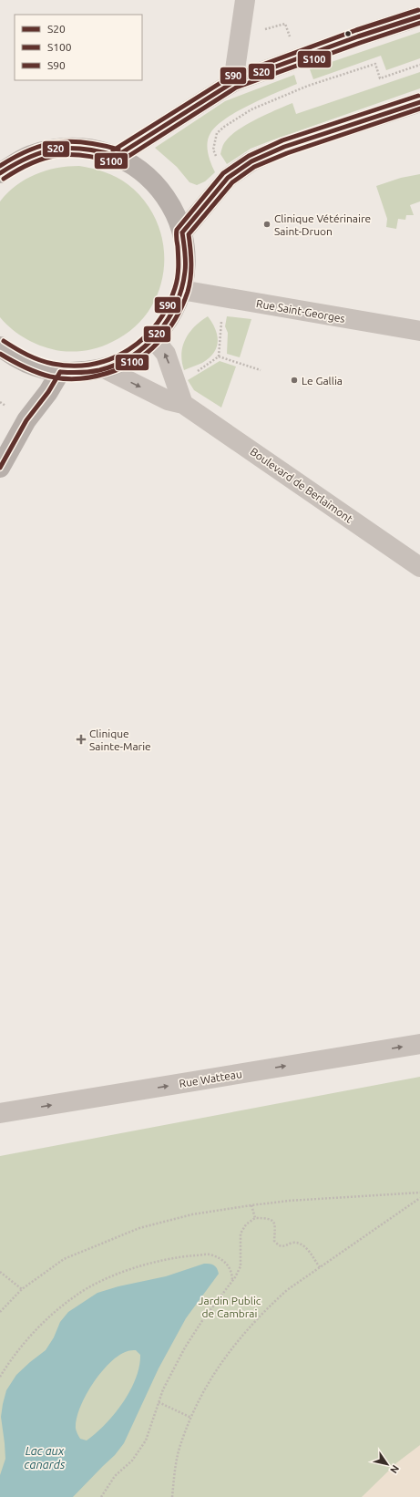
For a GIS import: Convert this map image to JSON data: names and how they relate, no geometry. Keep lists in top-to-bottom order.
{
  "streets": {
    "street": ["Rue Saint-Georges", "Boulevard de Berlaimont", "Rue Watteau"]
  },
  "one_way": ["Rue Watteau"],
  "water": ["Lac aux canards"],
  "parks": ["Jardin Public de Cambrai"],
  "places": {
    "other": ["Clinique Vétérinaire Saint-Druon", "Le Gallia"],
    "health": ["Clinique Sainte-Marie"]
  },
  "lines": ["transit line S90", "transit line S20", "transit line S100"],
  "legend": ["S20", "S100", "S90"],
  "north": "bottom right"
}
